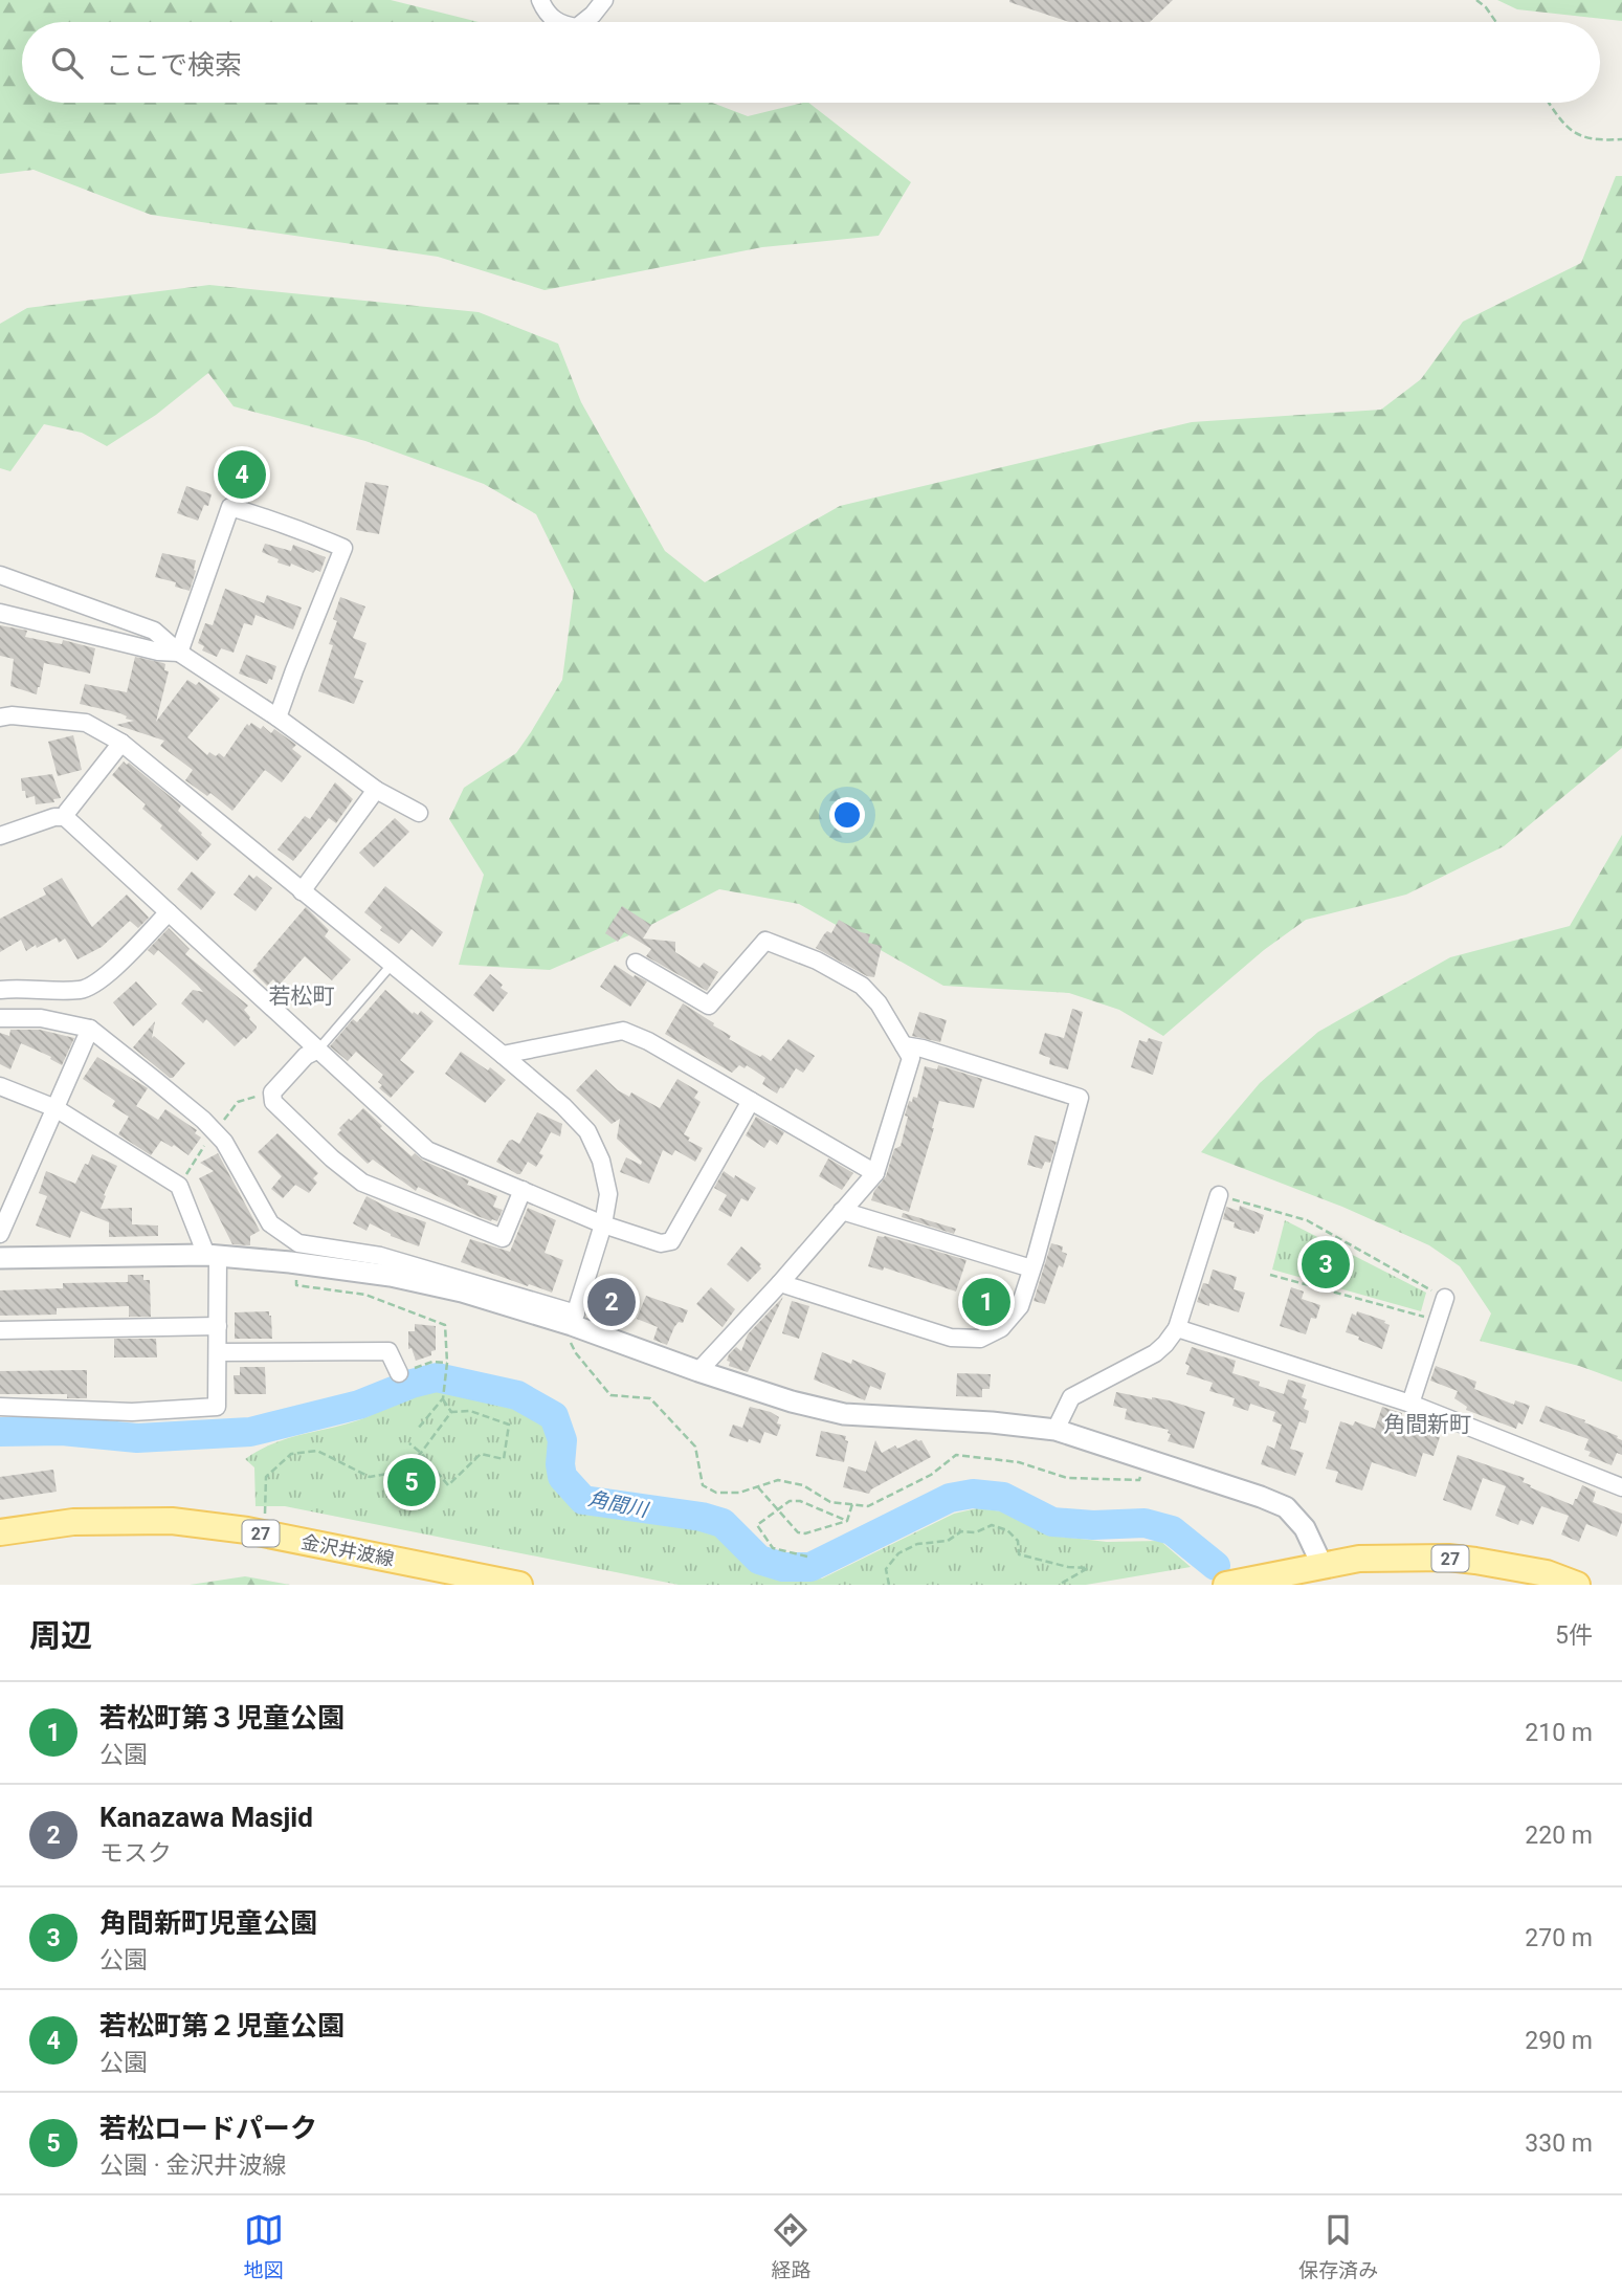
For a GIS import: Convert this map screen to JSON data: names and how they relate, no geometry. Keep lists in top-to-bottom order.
{
  "streets": {
    "main road": ["27", "金沢井波線"]
  },
  "districts": ["若松町", "角間新町"],
  "water": ["角間川"],
  "page": {
    "search": "ここで検索",
    "pins": [
      "4",
      "3",
      "1",
      "2",
      "5"
    ],
    "heading": ["周辺", "5件"],
    "list": [
      {
        "mark": "1",
        "name": "若松町第３児童公園",
        "note": "公園",
        "value": "210 m"
      },
      {
        "mark": "2",
        "name": "Kanazawa Masjid",
        "note": "モスク",
        "value": "220 m"
      },
      {
        "mark": "3",
        "name": "角間新町児童公園",
        "note": "公園",
        "value": "270 m"
      },
      {
        "mark": "4",
        "name": "若松町第２児童公園",
        "note": "公園",
        "value": "290 m"
      },
      {
        "mark": "5",
        "name": "若松ロードパーク",
        "note": "公園 · 金沢井波線",
        "value": "330 m"
      }
    ],
    "nav": ["地図", "経路", "保存済み"]
  }
}
